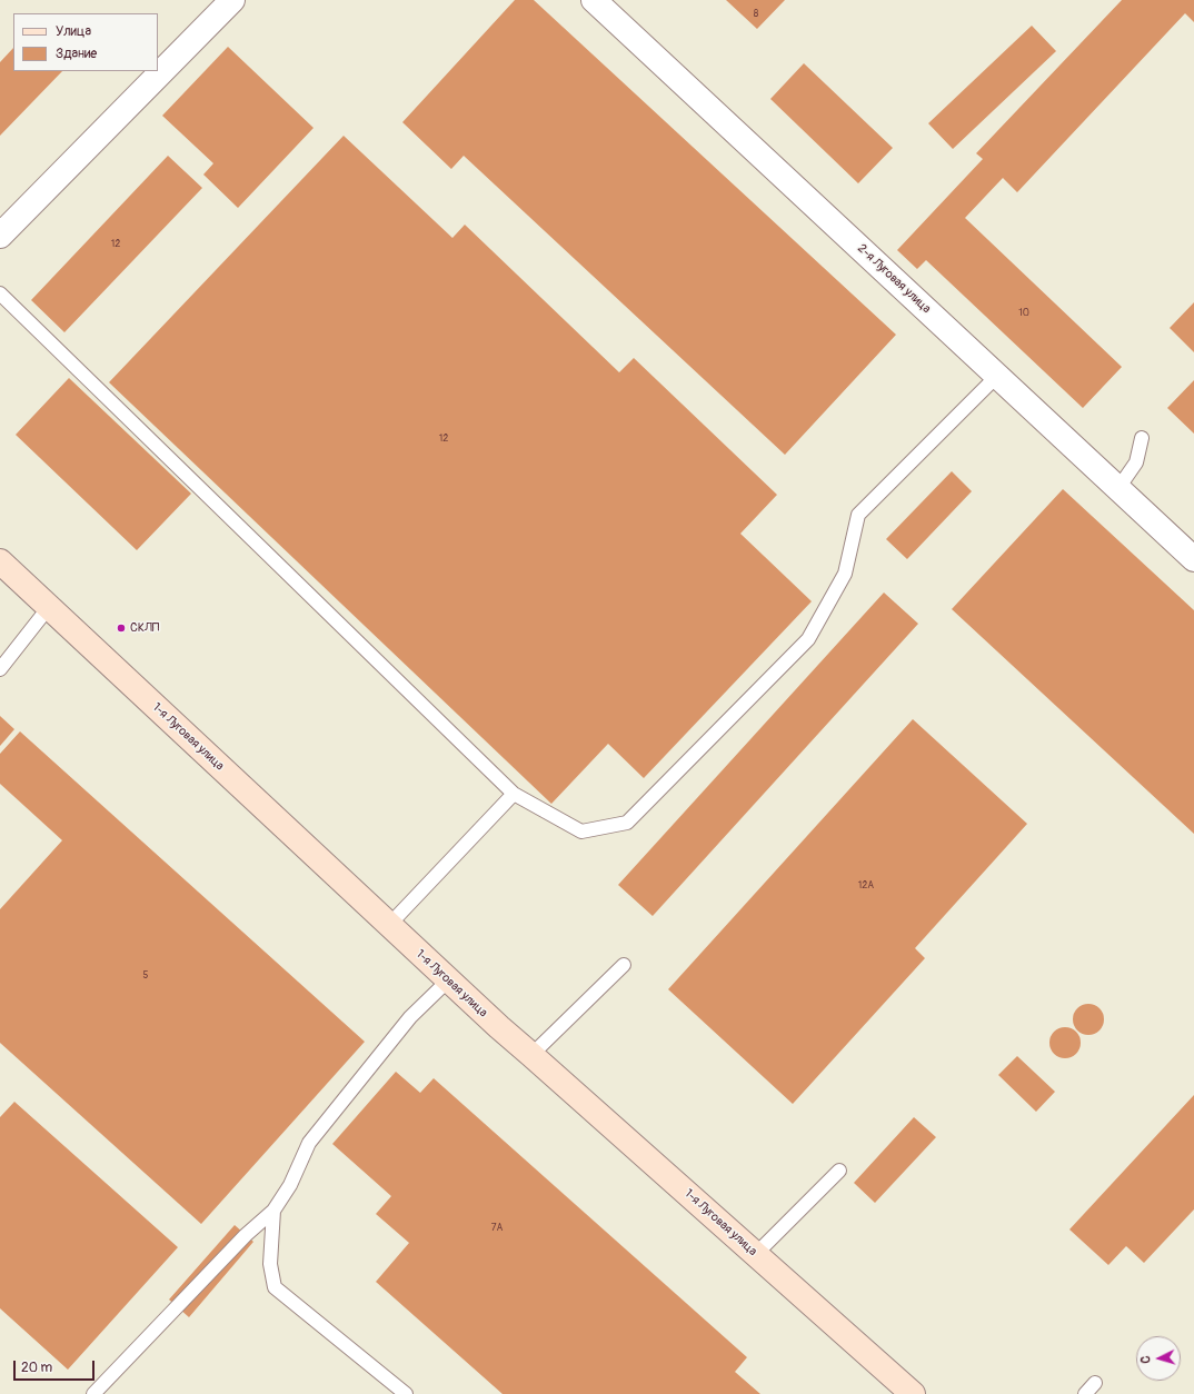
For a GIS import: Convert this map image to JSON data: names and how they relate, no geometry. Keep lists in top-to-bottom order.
{
  "streets": {
    "main road": ["1-я Луговая улица"],
    "street": ["2-я Луговая улица"]
  },
  "places": ["СКЛП"],
  "house_numbers": [
    "8",
    "12",
    "10",
    "12",
    "12А",
    "5",
    "7А"
  ],
  "legend": ["Улица", "Здание"],
  "scale_bar": "20 m",
  "north": "left"
}
